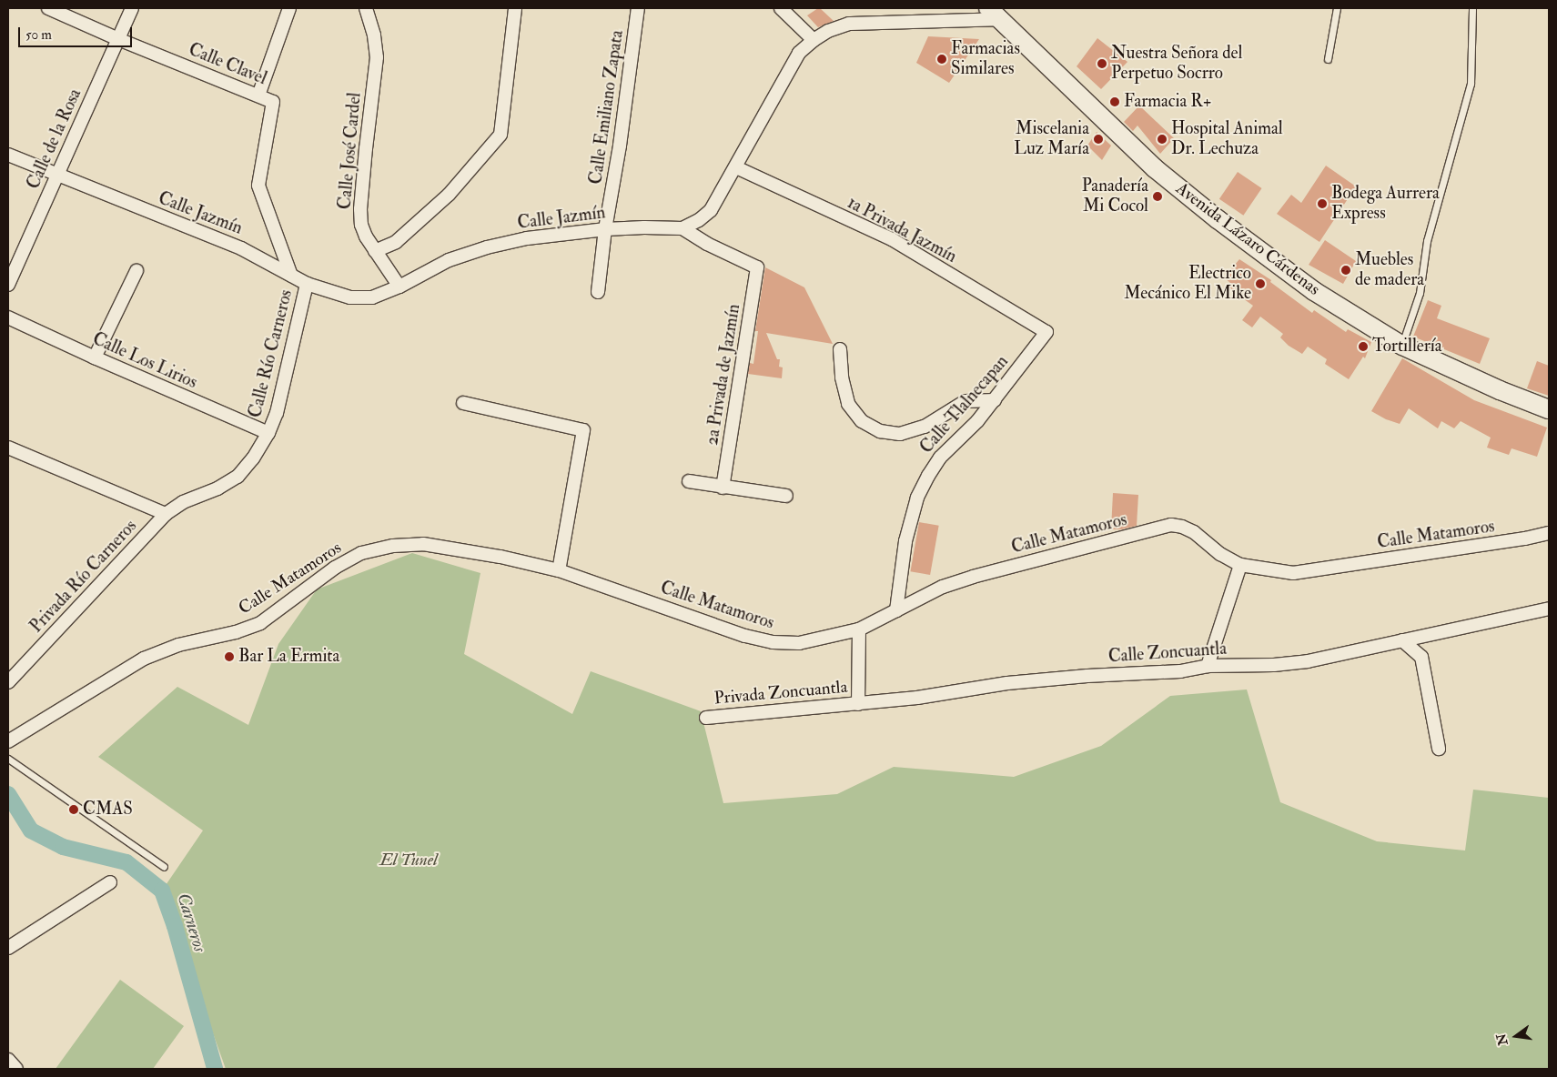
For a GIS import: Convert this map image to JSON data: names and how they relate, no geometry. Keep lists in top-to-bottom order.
{
  "streets": {
    "main road": ["Avenida Lázaro Cárdenas"],
    "street": [
      "Calle Clavel",
      "Calle Emiliano Zapata",
      "Calle de la Rosa",
      "Calle José Cardel",
      "Calle Jazmín",
      "1a Privada Jazmín",
      "Calle Río Carneros",
      "Calle Los Lirios",
      "2a Privada de Jazmín",
      "Calle Tlalnecapan",
      "Calle Matamoros",
      "Privada Río Carneros",
      "Calle Zoncuantla",
      "Privada Zoncuantla"
    ]
  },
  "crossings": [
    ["Calle Clavel", "Calle de la Rosa"],
    ["Calle Clavel", "Calle Jazmín"],
    ["Calle Emiliano Zapata", "Calle Jazmín"],
    ["Calle de la Rosa", "Calle Jazmín"],
    ["Calle José Cardel", "Calle Jazmín"],
    ["Calle Jazmín", "Calle Río Carneros"],
    ["Calle Jazmín", "2a Privada de Jazmín"],
    ["1a Privada Jazmín", "Calle Tlalnecapan"],
    ["Calle Río Carneros", "Calle Los Lirios"],
    ["Calle Río Carneros", "Privada Río Carneros"],
    ["Calle Tlalnecapan", "Calle Matamoros"],
    ["Calle Zoncuantla", "Privada Zoncuantla"]
  ],
  "water": ["Carneros"],
  "parks": ["El Tunel"],
  "places": [
    "Farmacias Similares",
    "Nuestra Señora del Perpetuo Socrro",
    "Farmacia R+",
    "Miscelania Luz María",
    "Hospital Animal Dr. Lechuza",
    "Panadería Mi Cocol",
    "Bodega Aurrera Express",
    "Muebles de madera",
    "Electrico Mecánico El Mike",
    "Tortillería",
    "Bar La Ermita",
    "CMAS"
  ],
  "scale_bar": "50 m",
  "north": "left"
}
